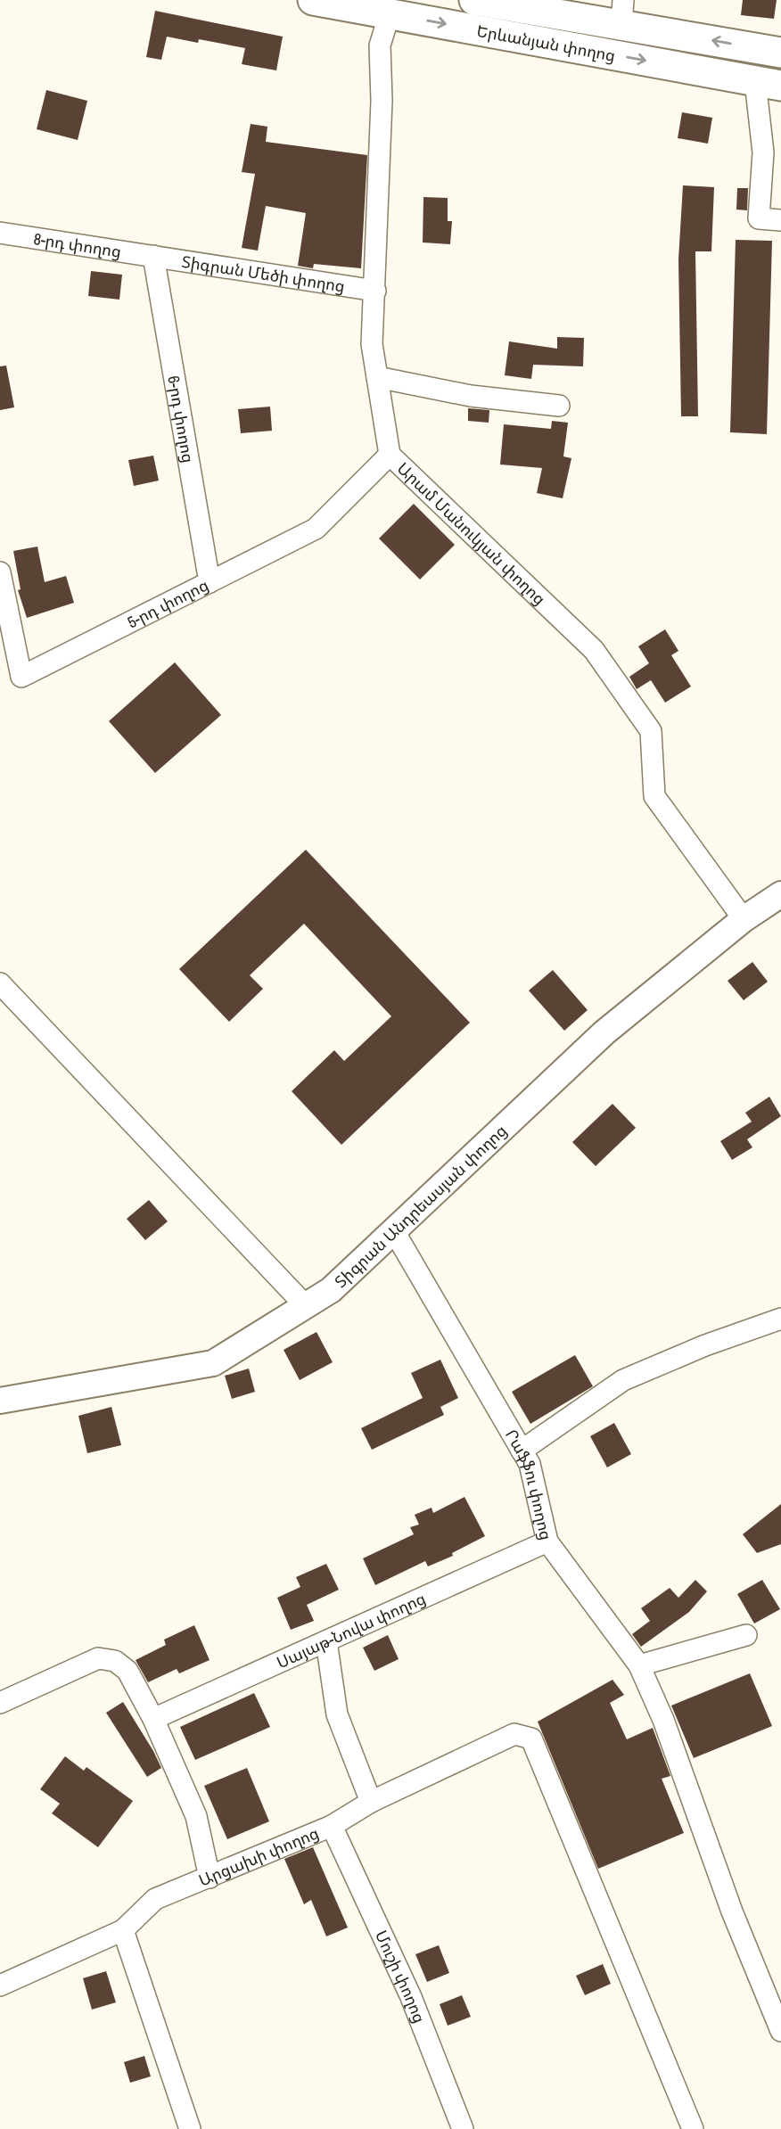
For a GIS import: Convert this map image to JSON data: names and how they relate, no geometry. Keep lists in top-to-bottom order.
{
  "streets": {
    "highway": ["Երևանյան փողոց"],
    "main road": ["Տիգրան Անդրեասյան փողոց"],
    "street": [
      "8-րդ փողոց",
      "Տիգրան Մեծի փողոց",
      "6-րդ փողոց",
      "Արամ Մանուկյան փողոց",
      "5-րդ փողոց",
      "Րաֆֆու փողոց",
      "Սայաթ-Նովա փողոց",
      "Արցախի փողոց",
      "Մուշի փողոց"
    ]
  },
  "crossings": [
    ["Երևանյան փողոց", "Արամ Մանուկյան փողոց"],
    ["8-րդ փողոց", "Տիգրան Մեծի փողոց"],
    ["8-րդ փողոց", "6-րդ փողոց"],
    ["Տիգրան Մեծի փողոց", "6-րդ փողոց"],
    ["Տիգրան Մեծի փողոց", "Արամ Մանուկյան փողոց"],
    ["6-րդ փողոց", "5-րդ փողոց"],
    ["Արամ Մանուկյան փողոց", "5-րդ փողոց"],
    ["Արամ Մանուկյան փողոց", "Տիգրան Անդրեասյան փողոց"],
    ["Տիգրան Անդրեասյան փողոց", "Րաֆֆու փողոց"],
    ["Րաֆֆու փողոց", "Սայաթ-Նովա փողոց"],
    ["Արցախի փողոց", "Մուշի փողոց"]
  ]
}
